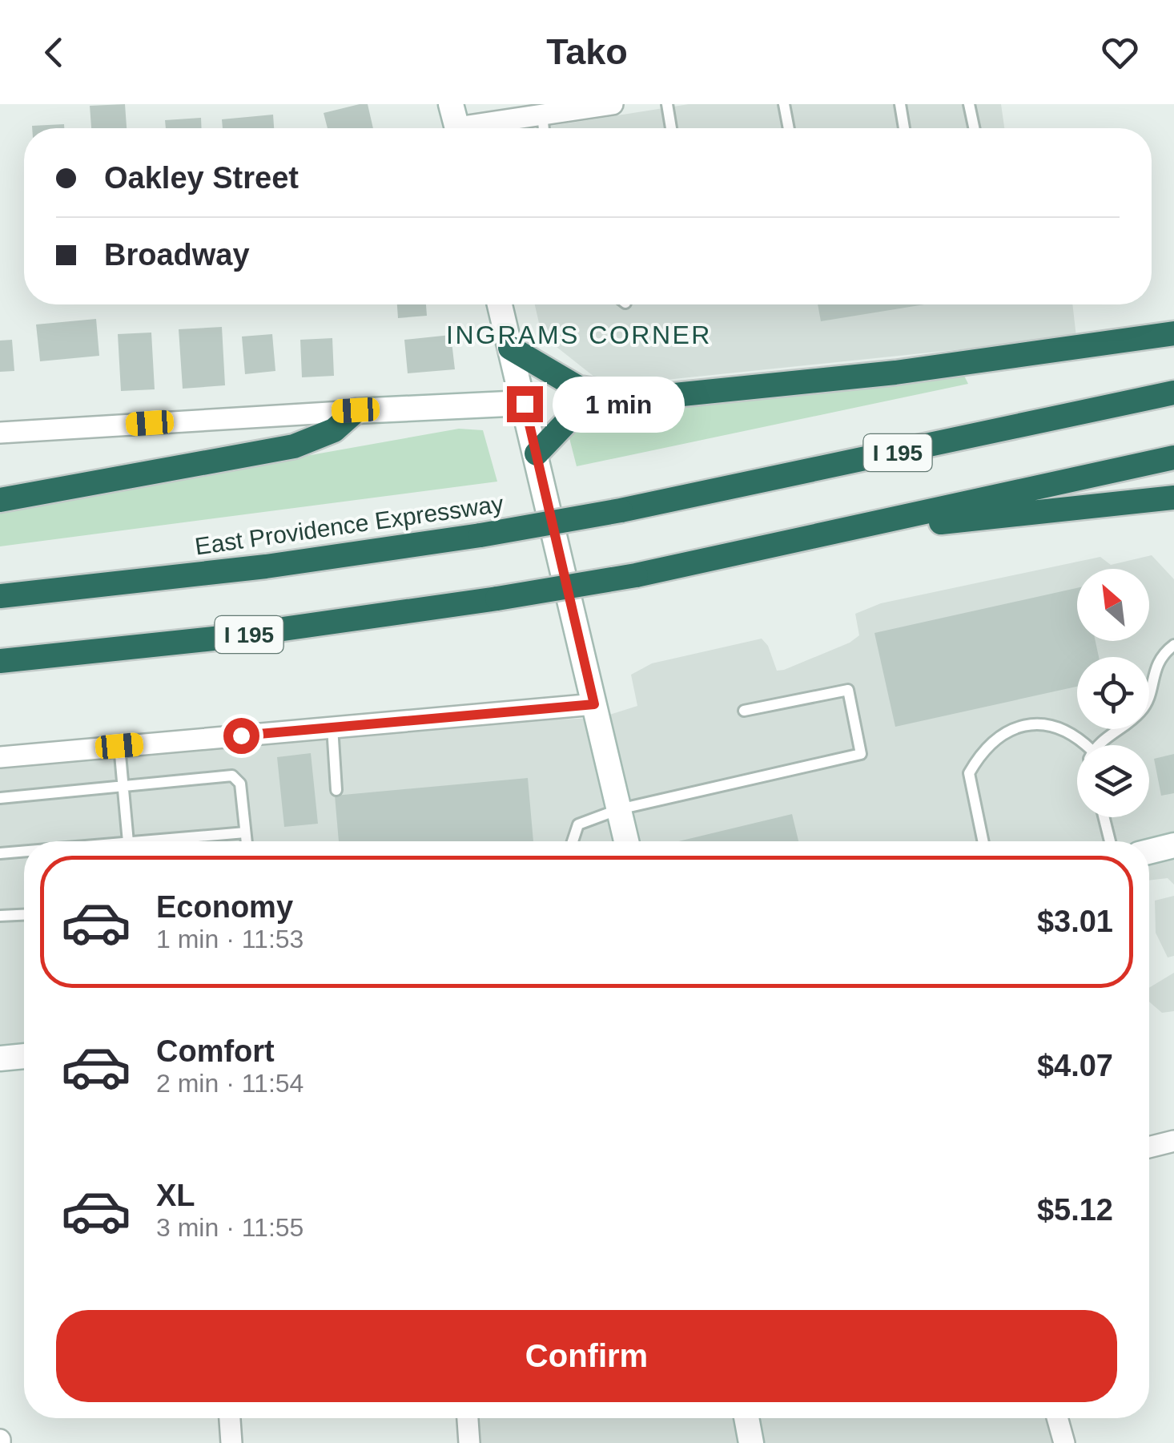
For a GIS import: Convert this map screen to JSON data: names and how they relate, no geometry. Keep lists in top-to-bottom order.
{
  "streets": {
    "highway": ["I 195", "East Providence Expressway"]
  },
  "districts": ["INGRAMS CORNER"],
  "north": "top left",
  "page": {
    "header": "Tako",
    "banner": ["Oakley Street", "Broadway"],
    "bubble": "1 min",
    "list": [
      {
        "name": "Economy",
        "note": "1 min · 11:53",
        "value": "$3.01"
      },
      {
        "name": "Comfort",
        "note": "2 min · 11:54",
        "value": "$4.07"
      },
      {
        "name": "XL",
        "note": "3 min · 11:55",
        "value": "$5.12"
      }
    ],
    "buttons": "Confirm"
  }
}
